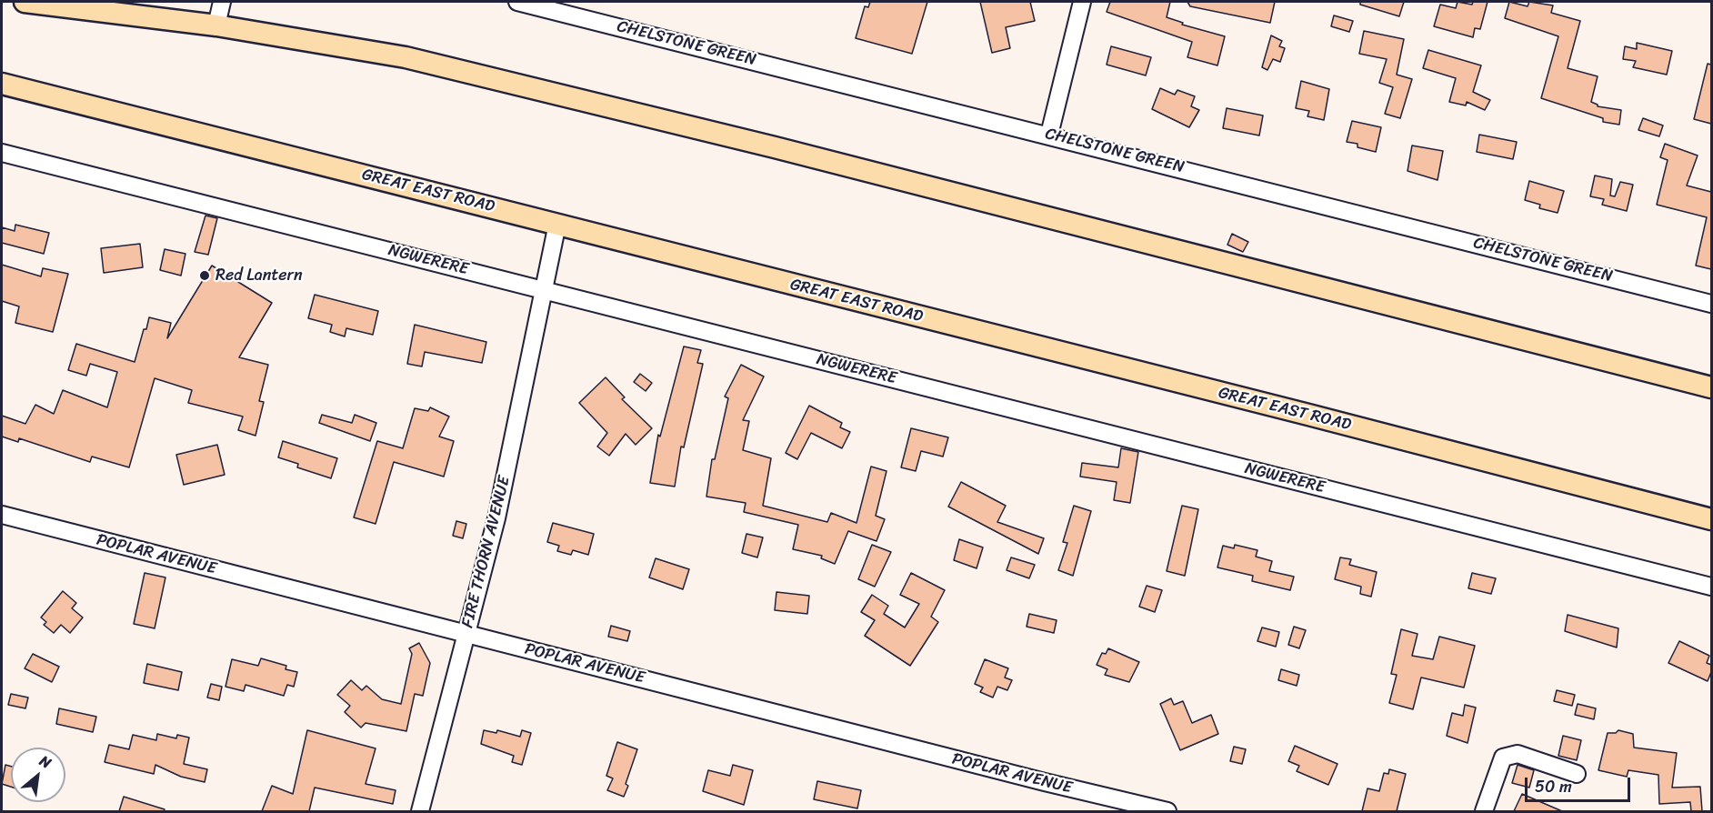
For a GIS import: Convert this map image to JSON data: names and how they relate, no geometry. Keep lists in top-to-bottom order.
{
  "streets": {
    "main road": ["GREAT EAST ROAD"],
    "street": [
      "CHELSTONE GREEN",
      "NGWERERE",
      "FIRE THORN AVENUE",
      "POPLAR AVENUE"
    ]
  },
  "crossings": [
    ["GREAT EAST ROAD", "FIRE THORN AVENUE"],
    ["NGWERERE", "FIRE THORN AVENUE"],
    ["FIRE THORN AVENUE", "POPLAR AVENUE"]
  ],
  "places": ["Red Lantern"],
  "scale_bar": "50 m",
  "north": "top right"
}
